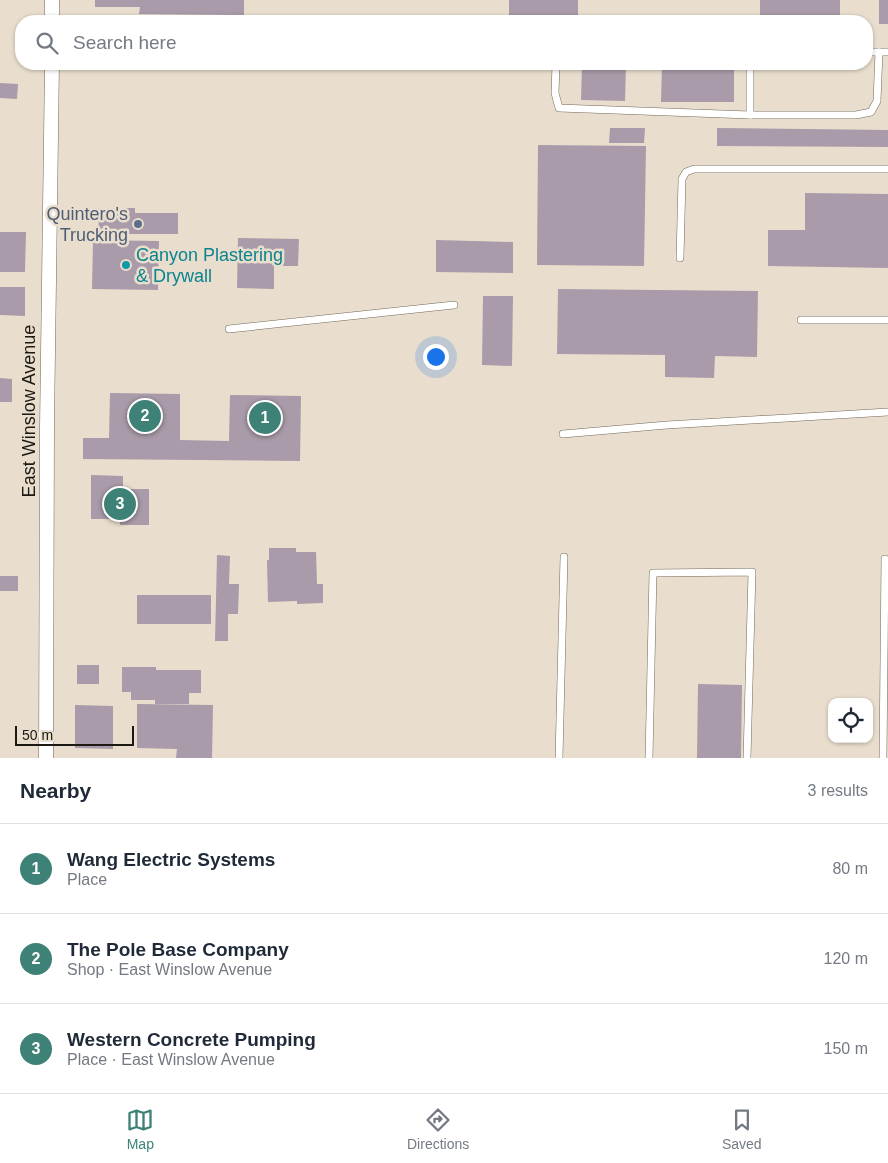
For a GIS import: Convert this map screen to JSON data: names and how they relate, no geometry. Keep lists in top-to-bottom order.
{
  "streets": {
    "street": ["East Winslow Avenue"]
  },
  "places": ["Quintero's Trucking", "Canyon Plastering & Drywall"],
  "scale_bar": "50 m",
  "page": {
    "search": "Search here",
    "pins": ["2", "1", "3"],
    "scale": "50 m",
    "heading": ["Nearby", "3 results"],
    "list": [
      {
        "mark": "1",
        "name": "Wang Electric Systems",
        "note": "Place",
        "value": "80 m"
      },
      {
        "mark": "2",
        "name": "The Pole Base Company",
        "note": "Shop · East Winslow Avenue",
        "value": "120 m"
      },
      {
        "mark": "3",
        "name": "Western Concrete Pumping",
        "note": "Place · East Winslow Avenue",
        "value": "150 m"
      }
    ],
    "nav": ["Map", "Directions", "Saved"]
  }
}
